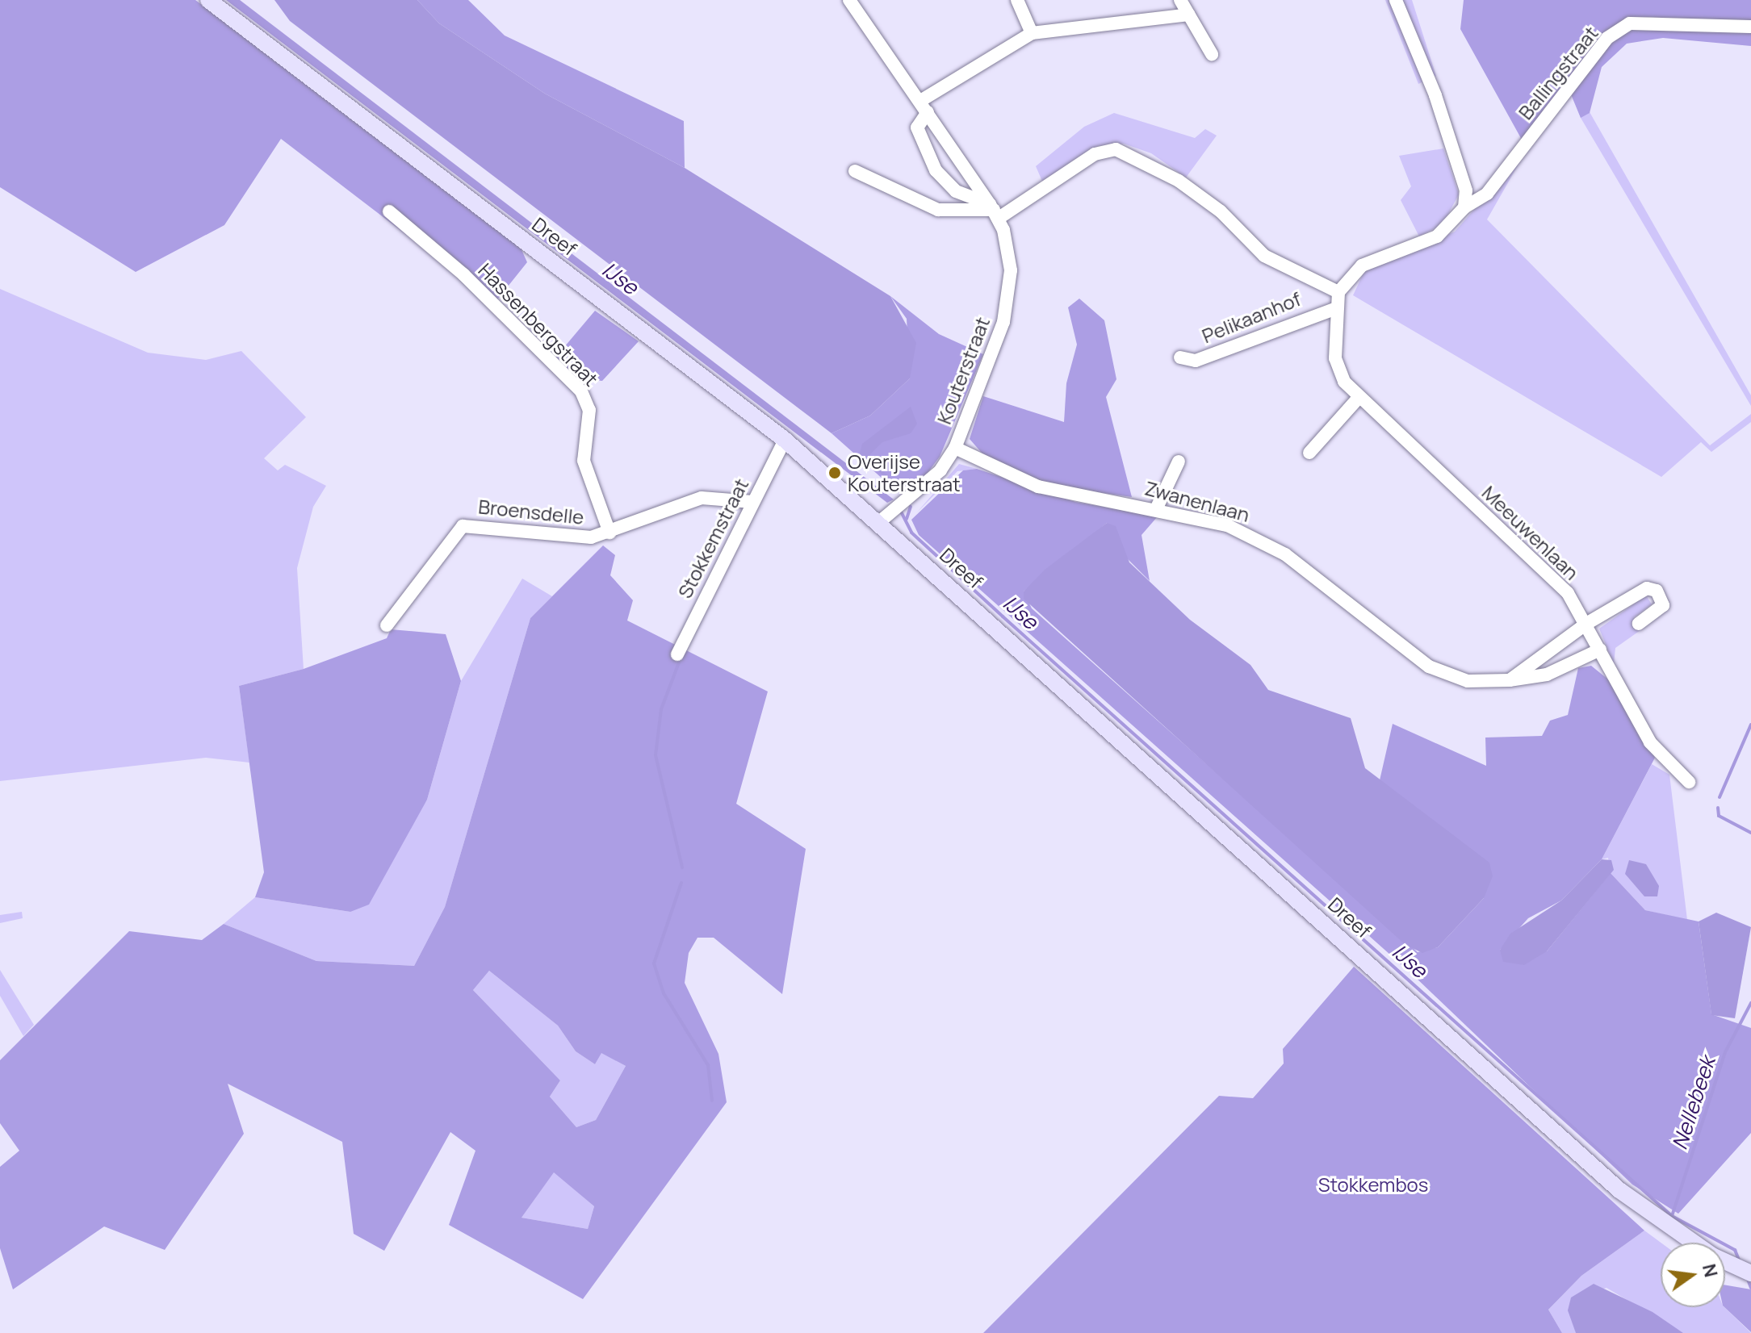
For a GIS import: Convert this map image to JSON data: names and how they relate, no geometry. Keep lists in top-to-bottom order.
{
  "streets": {
    "main road": ["Dreef"],
    "street": [
      "Ballingstraat",
      "Pelikaanhof",
      "Hassenbergstraat",
      "Kouterstraat",
      "Zwanenlaan",
      "Broensdelle",
      "Meeuwenlaan",
      "Stokkemstraat"
    ]
  },
  "crossings": [
    ["Ballingstraat", "Meeuwenlaan"],
    ["Dreef", "Kouterstraat"],
    ["Dreef", "Stokkemstraat"],
    ["Pelikaanhof", "Meeuwenlaan"],
    ["Hassenbergstraat", "Broensdelle"],
    ["Kouterstraat", "Zwanenlaan"],
    ["Zwanenlaan", "Meeuwenlaan"],
    ["Broensdelle", "Stokkemstraat"]
  ],
  "water": ["IJse", "Nellebeek"],
  "parks": ["Stokkembos"],
  "places": ["Overijse Kouterstraat"],
  "north": "right"
}
